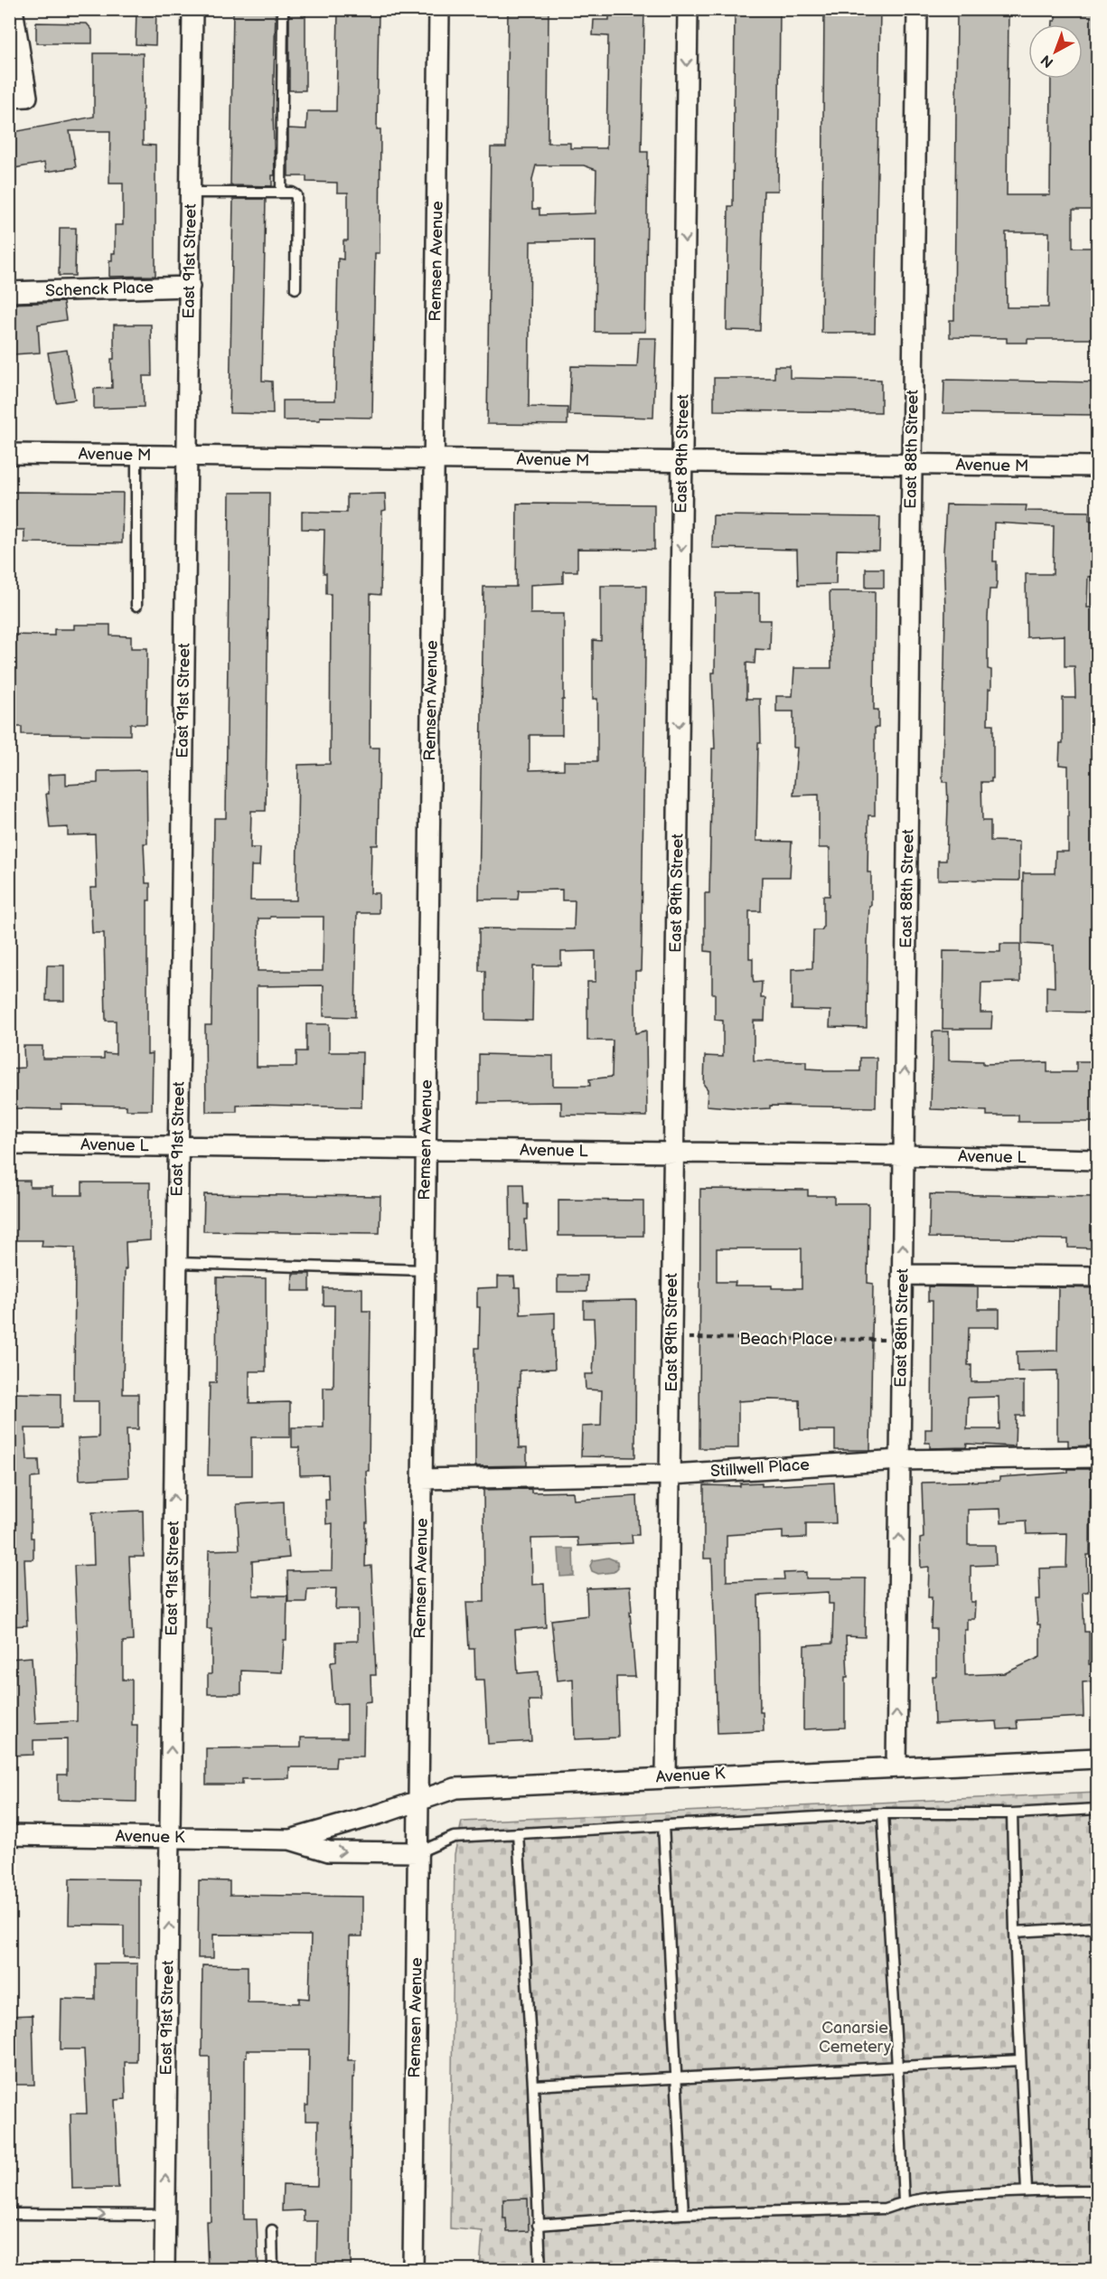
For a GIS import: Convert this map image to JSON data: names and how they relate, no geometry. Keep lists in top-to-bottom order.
{
  "streets": {
    "street": [
      "East 91st Street",
      "Remsen Avenue",
      "Schenck Place",
      "East 88th Street",
      "East 89th Street",
      "Avenue M",
      "Avenue L",
      "Stillwell Place",
      "Avenue K"
    ],
    "path": ["Beach Place"]
  },
  "crossings": [
    ["East 91st Street", "Schenck Place"],
    ["East 91st Street", "Avenue M"],
    ["East 91st Street", "Avenue L"],
    ["East 91st Street", "Avenue K"],
    ["Remsen Avenue", "Avenue M"],
    ["Remsen Avenue", "Avenue L"],
    ["Remsen Avenue", "Stillwell Place"],
    ["Remsen Avenue", "Avenue K"],
    ["East 88th Street", "Avenue M"],
    ["East 88th Street", "Avenue L"],
    ["East 88th Street", "Beach Place"],
    ["East 88th Street", "Stillwell Place"],
    ["East 88th Street", "Avenue K"],
    ["East 89th Street", "Avenue M"],
    ["East 89th Street", "Avenue L"],
    ["East 89th Street", "Beach Place"],
    ["East 89th Street", "Stillwell Place"],
    ["East 89th Street", "Avenue K"]
  ],
  "one_way": ["East 91st Street", "East 88th Street", "East 89th Street"],
  "parks": ["Canarsie Cemetery"],
  "north": "bottom left"
}
